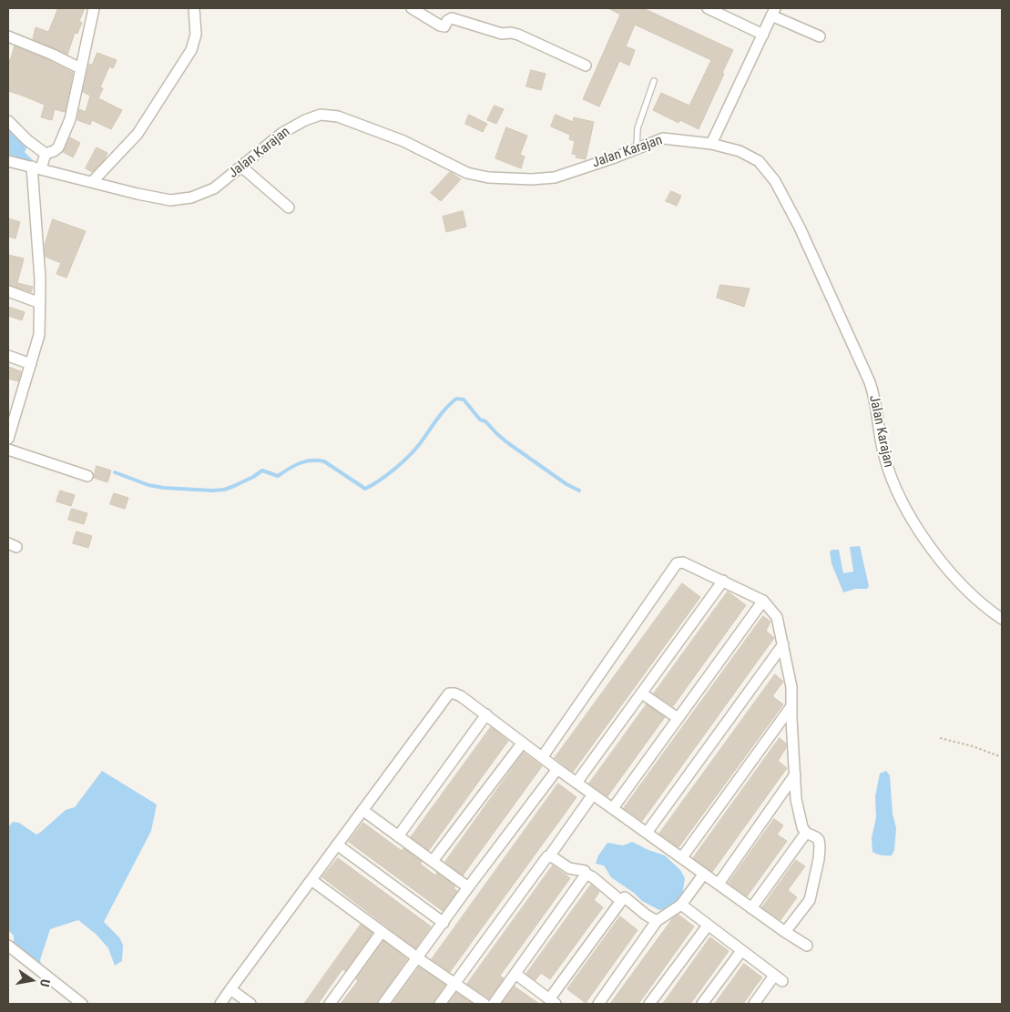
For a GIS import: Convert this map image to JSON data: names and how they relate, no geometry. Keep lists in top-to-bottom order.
{
  "streets": {
    "street": ["Jalan Karajan"]
  },
  "north": "right"
}
